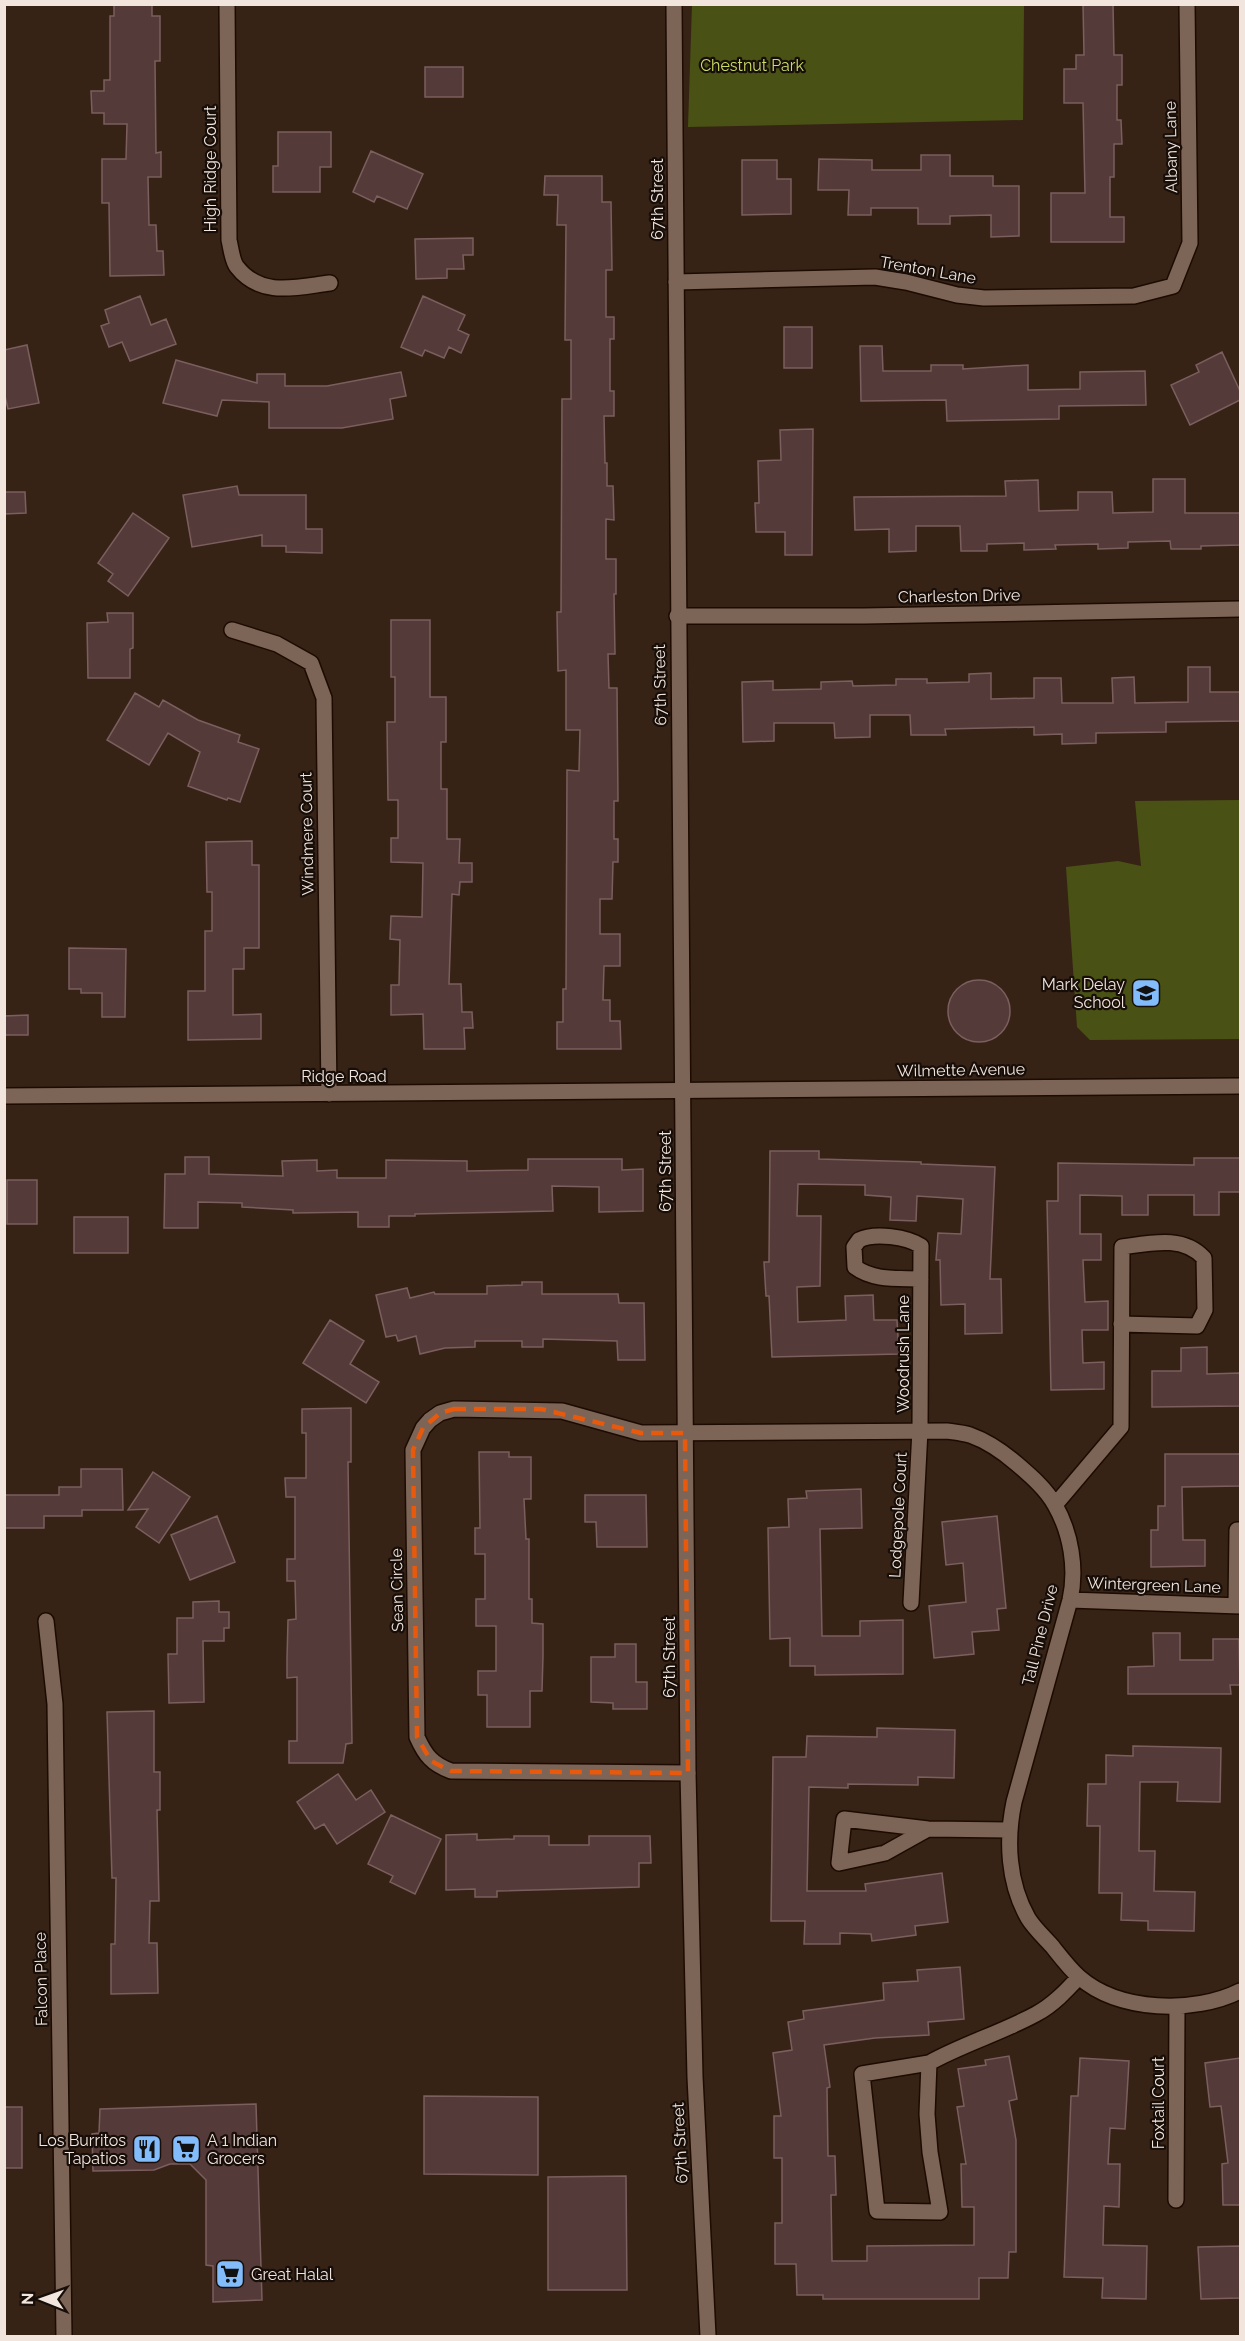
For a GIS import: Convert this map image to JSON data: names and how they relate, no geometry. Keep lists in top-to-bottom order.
{
  "streets": {
    "street": [
      "Albany Lane",
      "High Ridge Court",
      "67th Street",
      "Trenton Lane",
      "Charleston Drive",
      "Windmere Court",
      "Wilmette Avenue",
      "Ridge Road",
      "Woodrush Lane",
      "Lodgepole Court",
      "Wintergreen Lane",
      "Sean Circle",
      "Tall Pine Drive",
      "Falcon Place",
      "Foxtail Court"
    ]
  },
  "crossings": [
    ["Albany Lane", "Trenton Lane"],
    ["67th Street", "Trenton Lane"],
    ["67th Street", "Charleston Drive"],
    ["67th Street", "Wilmette Avenue"],
    ["67th Street", "Ridge Road"],
    ["67th Street", "Sean Circle"],
    ["67th Street", "Tall Pine Drive"],
    ["Windmere Court", "Ridge Road"],
    ["Wilmette Avenue", "Ridge Road"],
    ["Woodrush Lane", "Lodgepole Court"],
    ["Woodrush Lane", "Tall Pine Drive"],
    ["Lodgepole Court", "Tall Pine Drive"],
    ["Wintergreen Lane", "Tall Pine Drive"],
    ["Sean Circle", "Tall Pine Drive"],
    ["Tall Pine Drive", "Foxtail Court"]
  ],
  "parks": ["Chestnut Park"],
  "places": {
    "school or university": ["Mark Delay School"],
    "restaurant": ["Los Burritos Tapatios"],
    "supermarket": ["A 1 Indian Grocers", "Great Halal"]
  },
  "north": "left"
}
